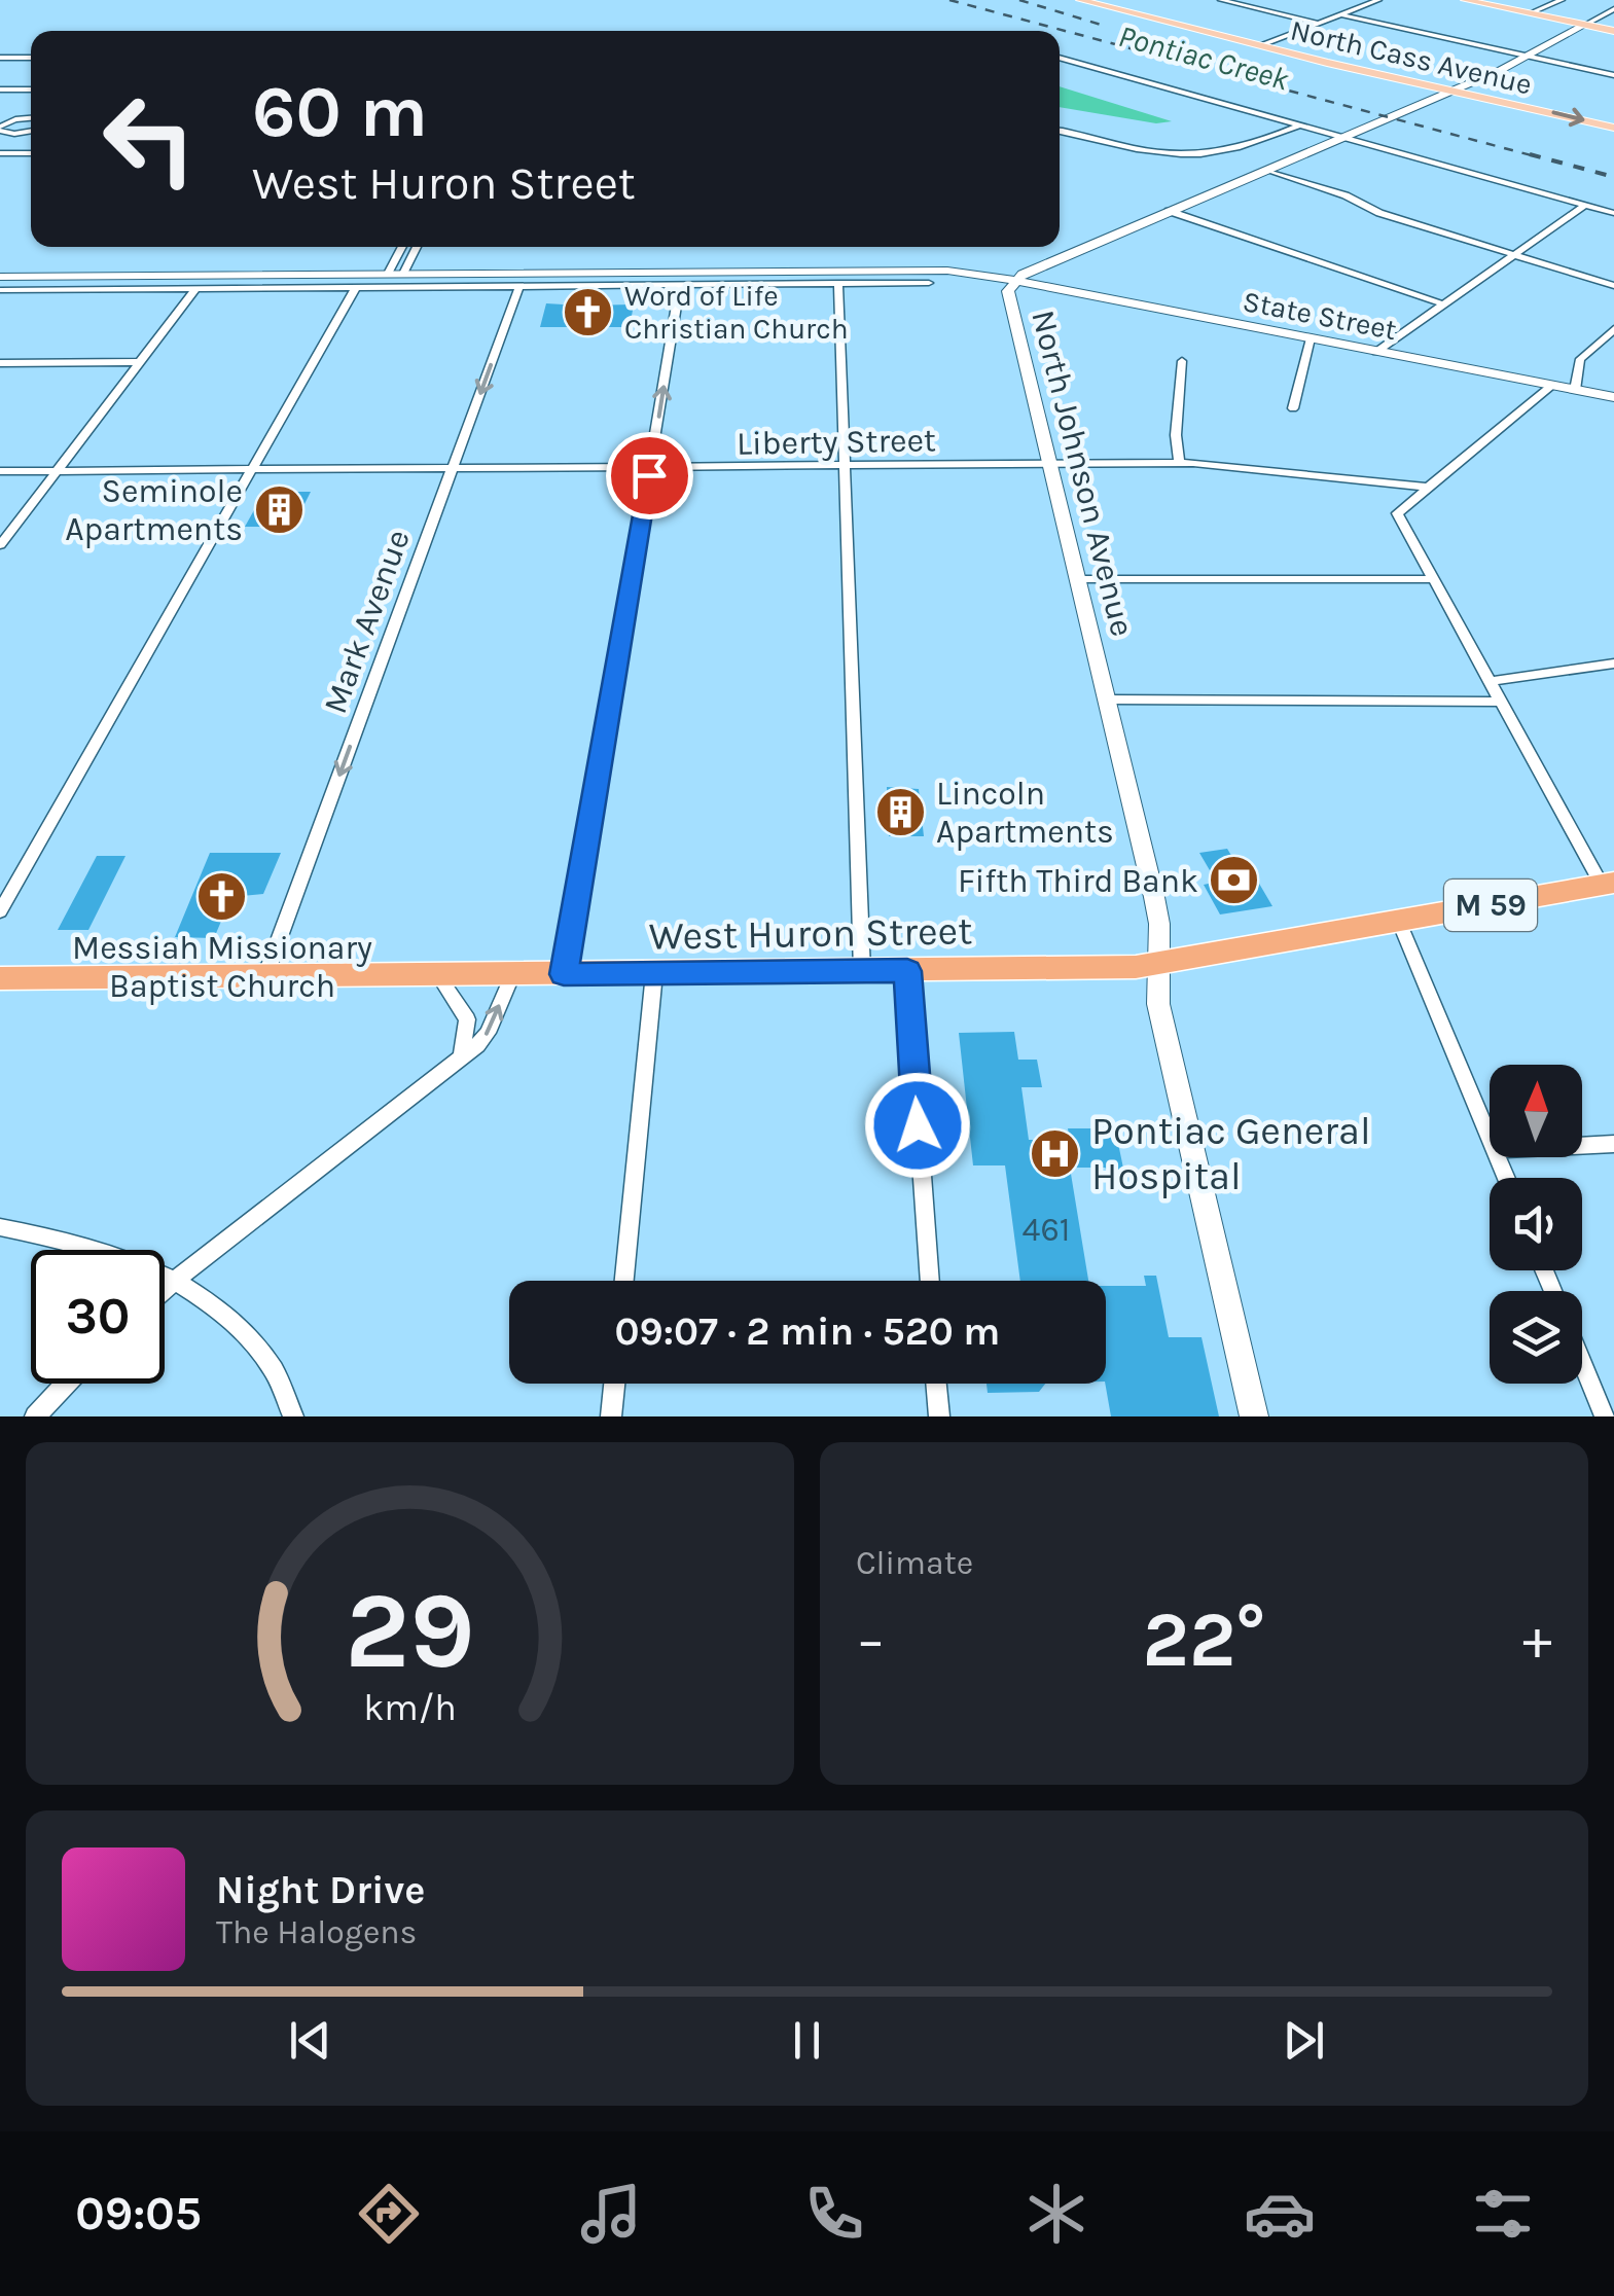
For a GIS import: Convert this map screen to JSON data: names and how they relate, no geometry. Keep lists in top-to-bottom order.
{
  "streets": {
    "highway": ["M 59", "West Huron Street"],
    "main road": ["North Cass Avenue"],
    "street": [
      "State Street",
      "Liberty Street",
      "North Johnson Avenue",
      "Mark Avenue"
    ]
  },
  "crossings": [
    ["North Cass Avenue", "North Johnson Avenue"],
    ["State Street", "North Johnson Avenue"],
    ["Liberty Street", "North Johnson Avenue"],
    ["Liberty Street", "Mark Avenue"],
    ["North Johnson Avenue", "West Huron Street"],
    ["Mark Avenue", "West Huron Street"]
  ],
  "one_way": ["Mark Avenue"],
  "water": ["Pontiac Creek"],
  "places": {
    "church": ["Word of Life Christian Church", "Messiah Missionary Baptist Church"],
    "building": ["Seminole Apartments", "Lincoln Apartments"],
    "bank": ["Fifth Third Bank"],
    "hospital": ["Pontiac General Hospital"]
  },
  "house_numbers": ["461"],
  "north": "top",
  "page": {
    "turn": ["60 m", "West Huron Street"],
    "limit": "30",
    "trip": "09:07 · 2 min · 520 m",
    "tile": "Climate",
    "heat": ["−", "22°", "+"],
    "song": ["Night Drive", "The Halogens"],
    "tabs": "09:05",
    "gauge": ["29", "km/h"]
  }
}
